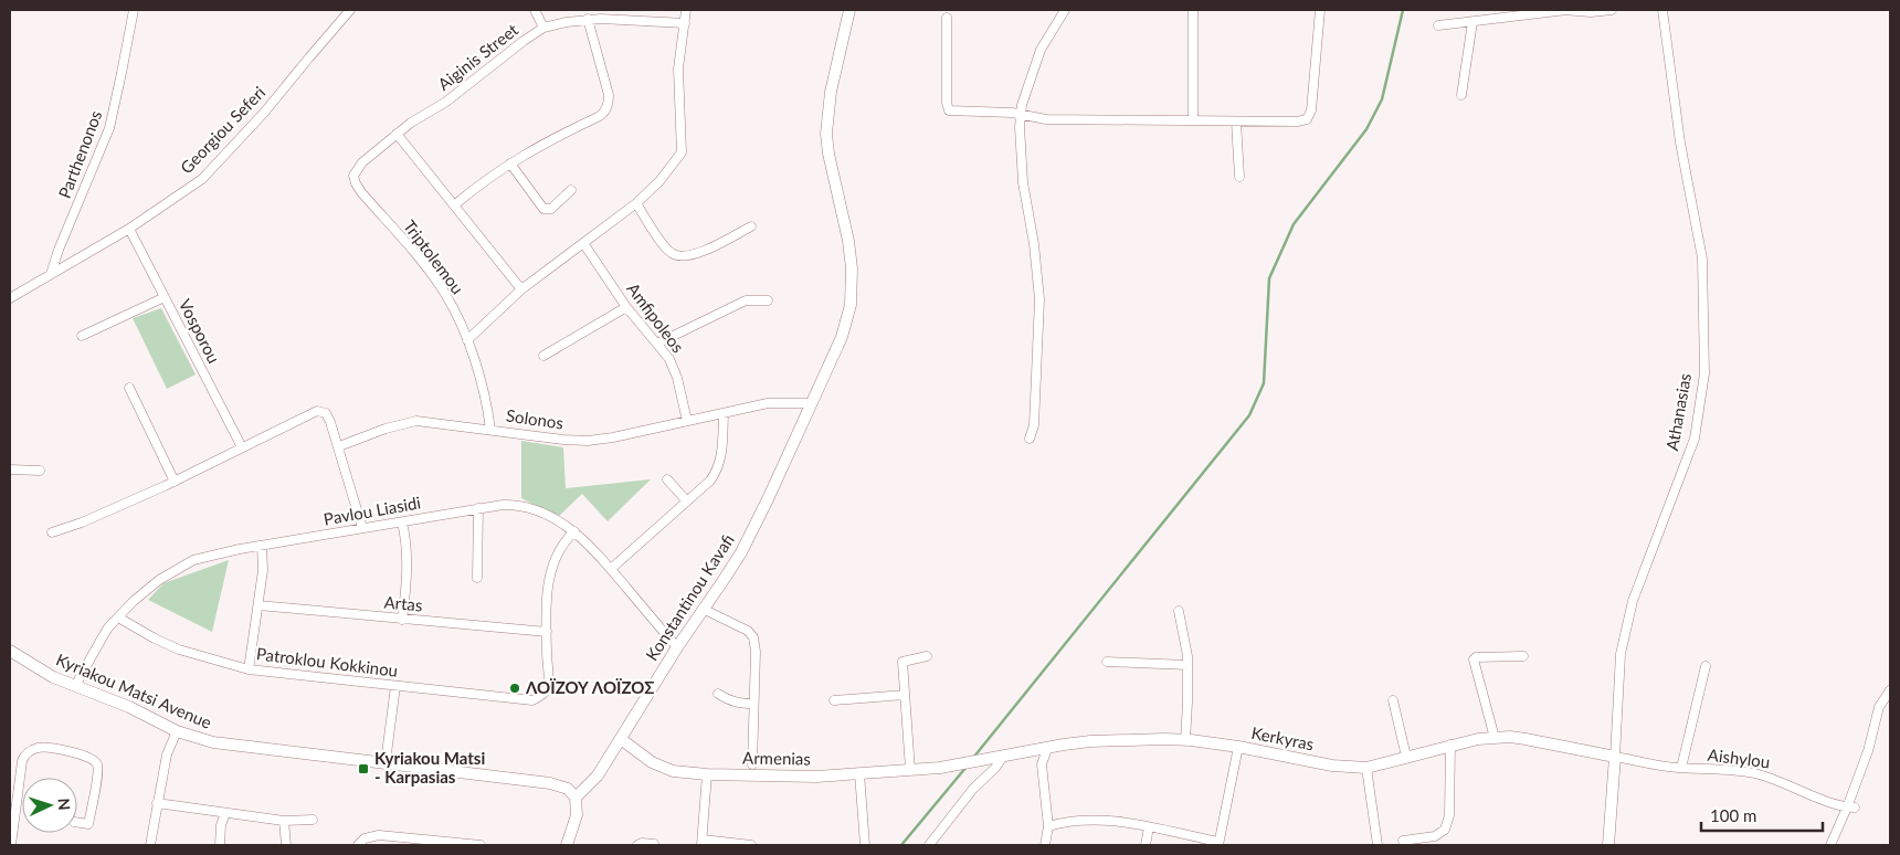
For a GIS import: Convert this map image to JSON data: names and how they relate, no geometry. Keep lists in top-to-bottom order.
{
  "streets": {
    "street": [
      "Aiginis Street",
      "Georgiou Seferi",
      "Parthenonos",
      "Triptolemou",
      "Amfipoleos",
      "Vosporou",
      "Athanasias",
      "Solonos",
      "Pavlou Liasidi",
      "Konstantinou Kavafi",
      "Artas",
      "Patroklou Kokkinou",
      "Kyriakou Matsi Avenue",
      "Kerkyras",
      "Armenias",
      "Aishylou"
    ]
  },
  "crossings": [
    ["Aiginis Street", "Triptolemou"],
    ["Georgiou Seferi", "Parthenonos"],
    ["Georgiou Seferi", "Vosporou"],
    ["Triptolemou", "Solonos"],
    ["Amfipoleos", "Solonos"],
    ["Athanasias", "Kerkyras"],
    ["Athanasias", "Aishylou"],
    ["Solonos", "Konstantinou Kavafi"],
    ["Pavlou Liasidi", "Konstantinou Kavafi"],
    ["Pavlou Liasidi", "Patroklou Kokkinou"],
    ["Pavlou Liasidi", "Kyriakou Matsi Avenue"],
    ["Konstantinou Kavafi", "Kyriakou Matsi Avenue"],
    ["Konstantinou Kavafi", "Armenias"],
    ["Artas", "Patroklou Kokkinou"],
    ["Kerkyras", "Armenias"],
    ["Kerkyras", "Aishylou"]
  ],
  "places": {
    "other": ["ΛΟΪΖΟΥ ΛΟΪΖΟΣ"],
    "transit": ["Kyriakou Matsi - Karpasias"]
  },
  "scale_bar": "100 m",
  "north": "right"
}
